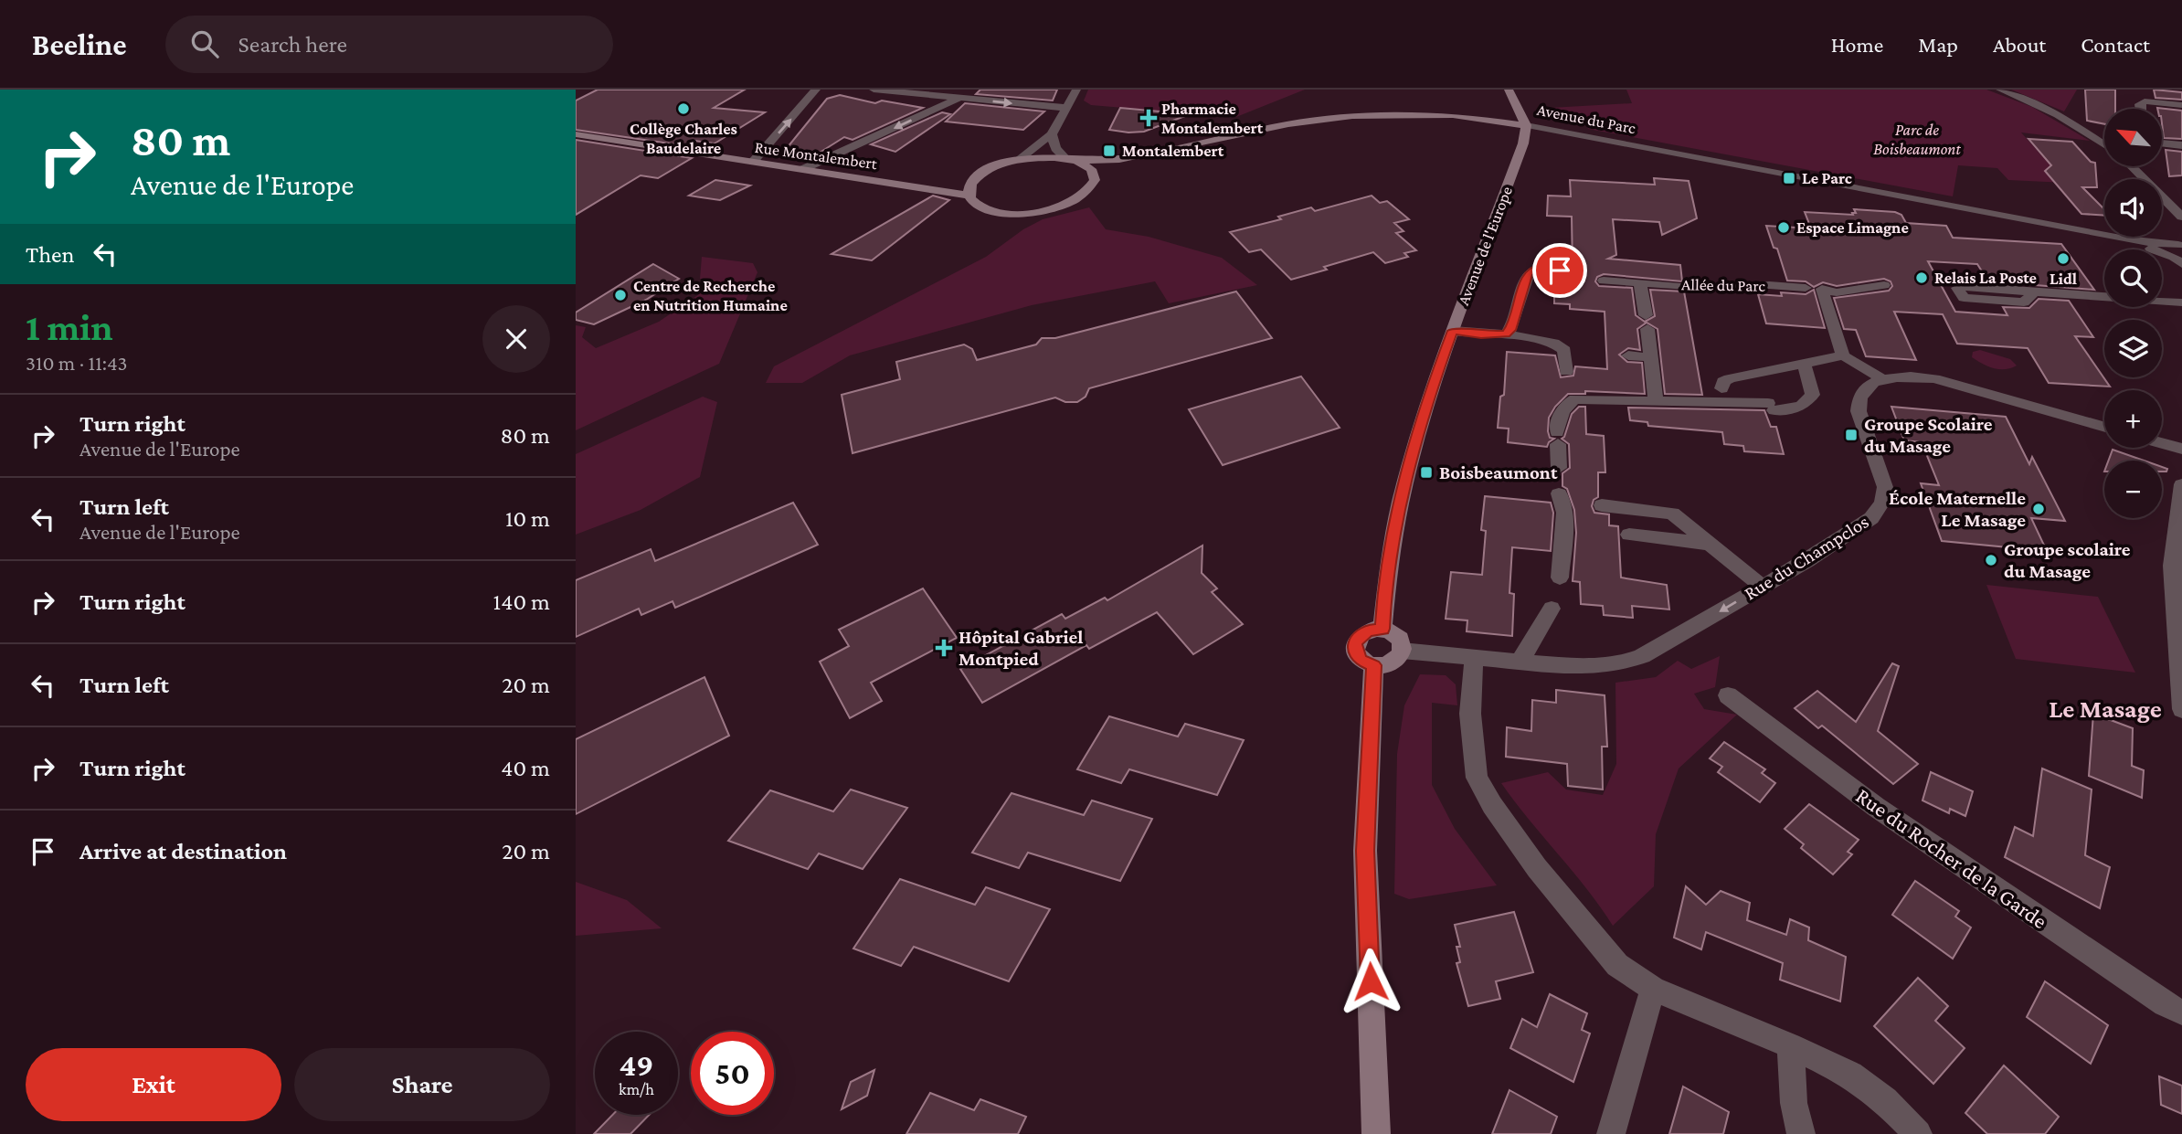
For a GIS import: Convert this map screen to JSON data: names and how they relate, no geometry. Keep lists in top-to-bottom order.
{
  "streets": {
    "main road": ["Avenue du Parc", "Rue Montalembert", "Avenue de l'Europe"],
    "street": ["Allée du Parc", "Rue du Champclos", "Rue du Rocher de la Garde"]
  },
  "crossings": [
    ["Avenue du Parc", "Rue Montalembert"],
    ["Avenue du Parc", "Avenue de l'Europe"],
    ["Avenue de l'Europe", "Rue du Champclos"]
  ],
  "districts": ["Le Masage"],
  "parks": ["Parc de Boisbeaumont"],
  "places": {
    "other": [
      "Collège Charles Baudelaire",
      "Espace Limagne",
      "Lidl",
      "Relais La Poste",
      "Centre de Recherche en Nutrition Humaine",
      "École Maternelle Le Masage",
      "Groupe scolaire du Masage"
    ],
    "health": ["Pharmacie Montalembert", "Hôpital Gabriel Montpied"],
    "transit": [
      "Montalembert",
      "Le Parc",
      "Groupe Scolaire du Masage",
      "Boisbeaumont"
    ]
  },
  "north": "top left",
  "page": {
    "header": "Beeline",
    "search": "Search here",
    "nav": [
      "Home",
      "Map",
      "About",
      "Contact"
    ],
    "turn": ["80 m", "Avenue de l'Europe"],
    "map_buttons": ["+", "−"],
    "then": "Then",
    "heading": ["1 min", "310 m · 11:43"],
    "list": [
      {
        "name": "Turn right",
        "note": "Avenue de l'Europe",
        "value": "80 m"
      },
      {
        "name": "Turn left",
        "note": "Avenue de l'Europe",
        "value": "10 m"
      },
      {
        "name": "Turn right",
        "value": "140 m"
      },
      {
        "name": "Turn left",
        "value": "20 m"
      },
      {
        "name": "Turn right",
        "value": "40 m"
      },
      {
        "name": "Arrive at destination",
        "value": "20 m"
      }
    ],
    "speed": "49 km/h",
    "limit": "50",
    "buttons": ["Exit", "Share"]
  }
}
